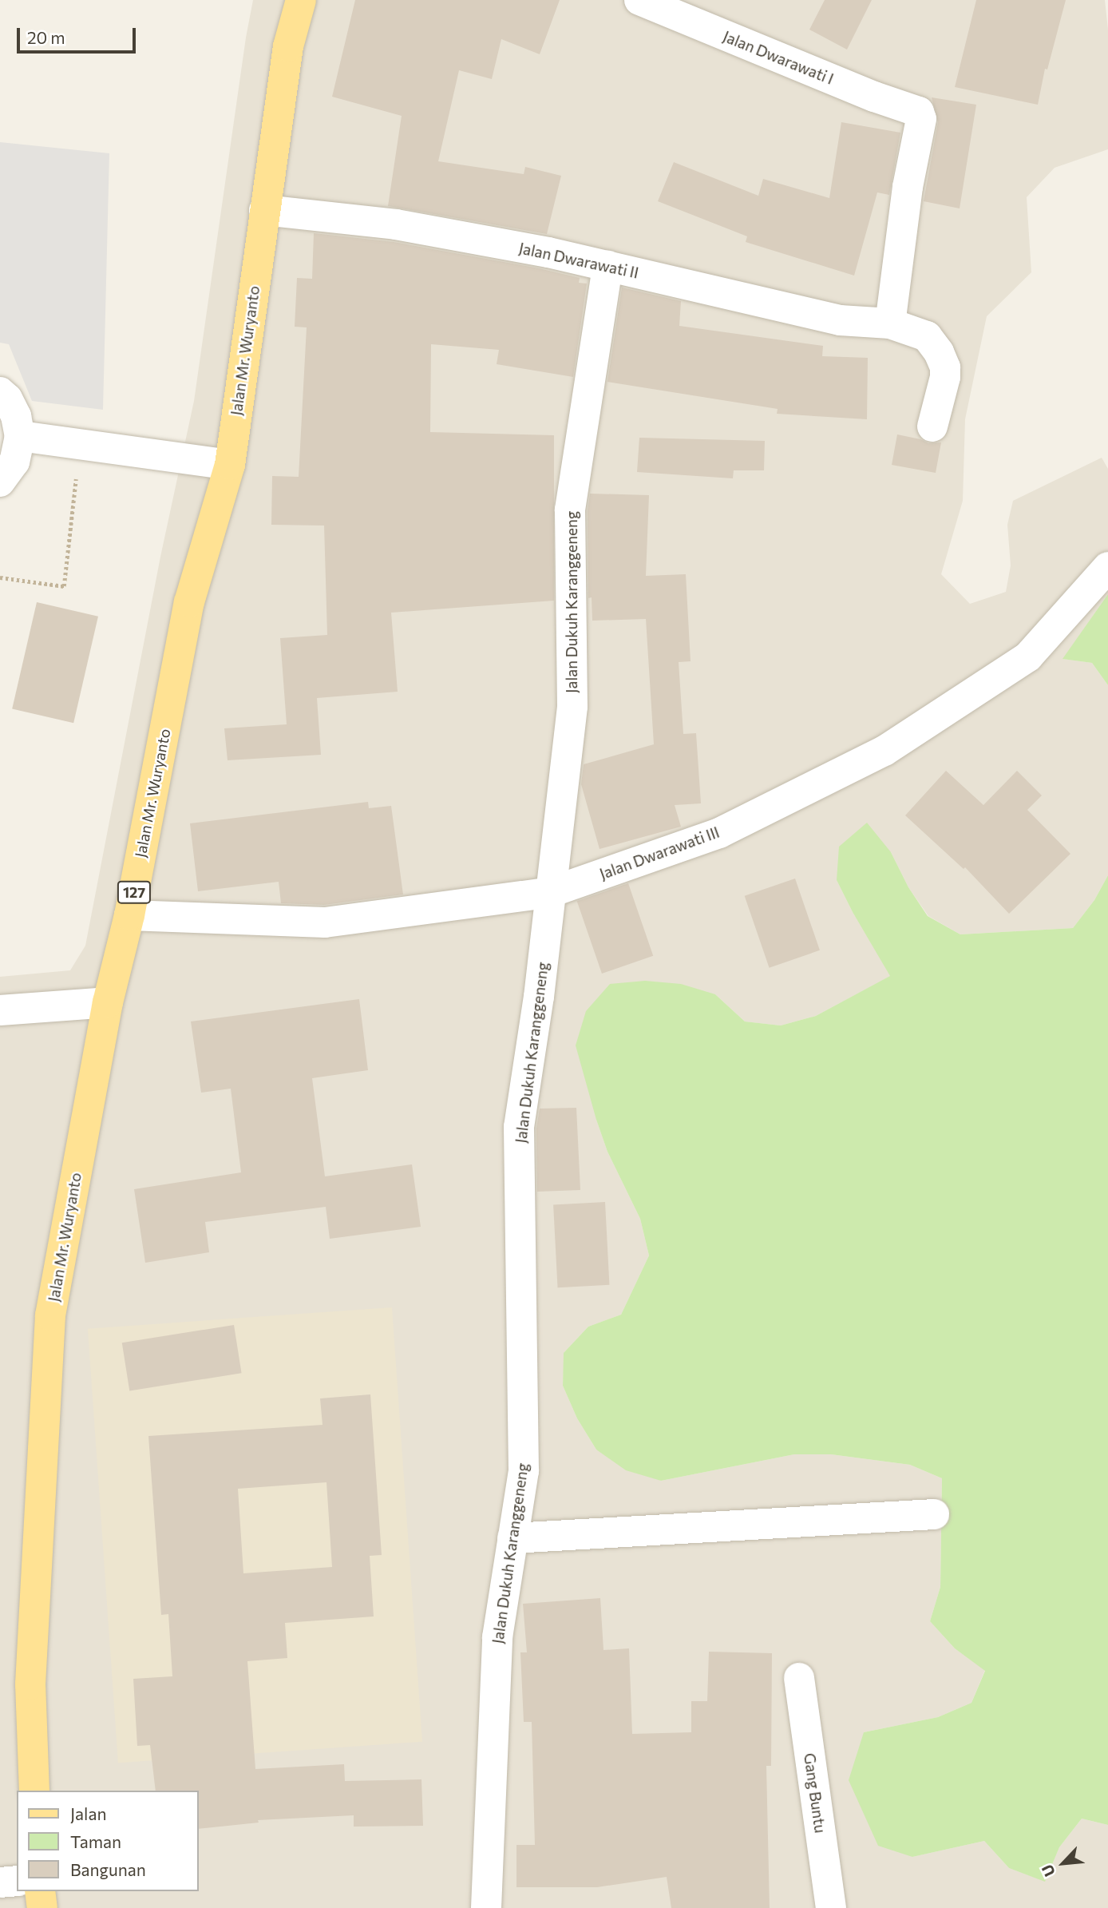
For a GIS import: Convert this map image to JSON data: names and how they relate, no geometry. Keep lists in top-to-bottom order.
{
  "streets": {
    "main road": ["Jalan Mr. Wuryanto", "127"],
    "street": [
      "Jalan Dwarawati I",
      "Jalan Dwarawati II",
      "Jalan Dukuh Karanggeneng",
      "Jalan Dwarawati III",
      "Gang Buntu"
    ]
  },
  "crossings": [
    ["Jalan Dwarawati I", "Jalan Dwarawati II"],
    ["Jalan Dwarawati II", "Jalan Mr. Wuryanto"],
    ["Jalan Dwarawati II", "Jalan Dukuh Karanggeneng"],
    ["Jalan Mr. Wuryanto", "Jalan Dwarawati III"],
    ["Jalan Dukuh Karanggeneng", "Jalan Dwarawati III"]
  ],
  "legend": ["Jalan", "Taman", "Bangunan"],
  "scale_bar": "20 m",
  "north": "bottom left"
}
